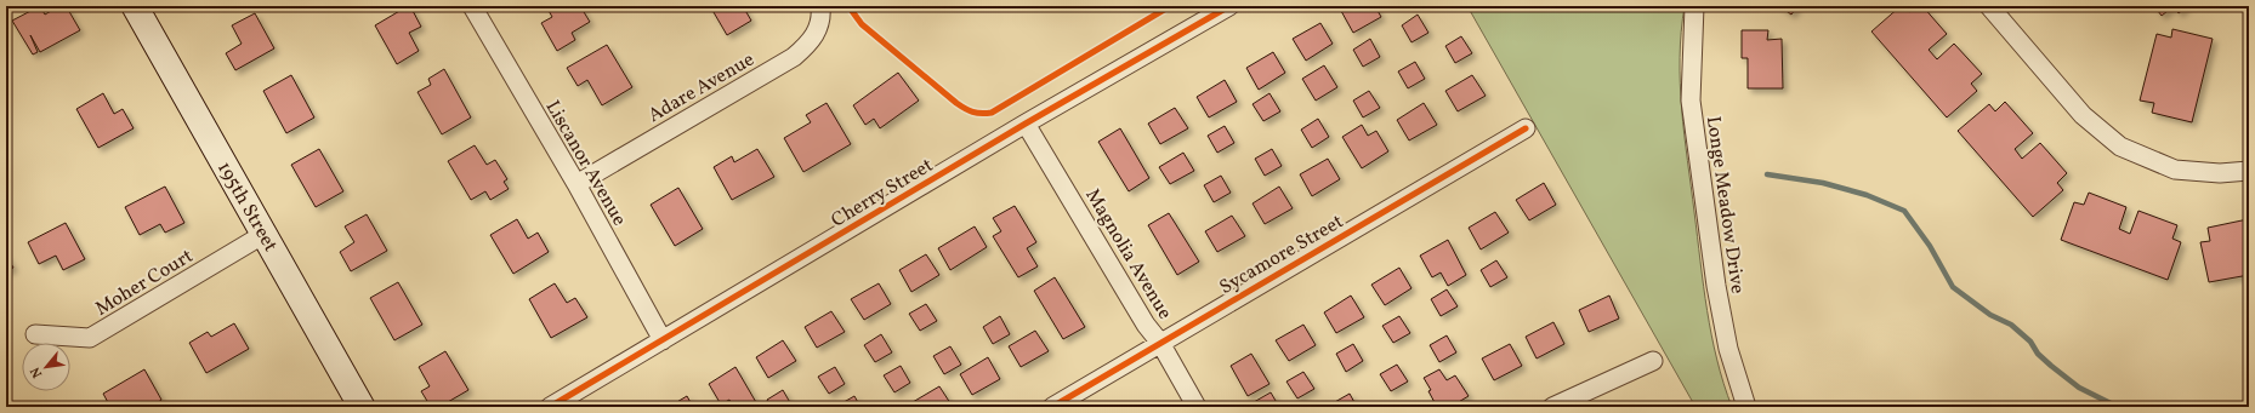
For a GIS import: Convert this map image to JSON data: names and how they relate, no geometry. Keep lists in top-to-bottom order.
{
  "streets": {
    "street": [
      "Adare Avenue",
      "Liscanor Avenue",
      "Cherry Street",
      "Longe Meadow Drive",
      "195th Street",
      "Magnolia Avenue",
      "Sycamore Street",
      "Moher Court"
    ]
  },
  "crossings": [
    ["Adare Avenue", "Liscanor Avenue"],
    ["Liscanor Avenue", "Cherry Street"],
    ["Cherry Street", "Magnolia Avenue"],
    ["195th Street", "Moher Court"],
    ["Magnolia Avenue", "Sycamore Street"]
  ],
  "north": "bottom left"
}
